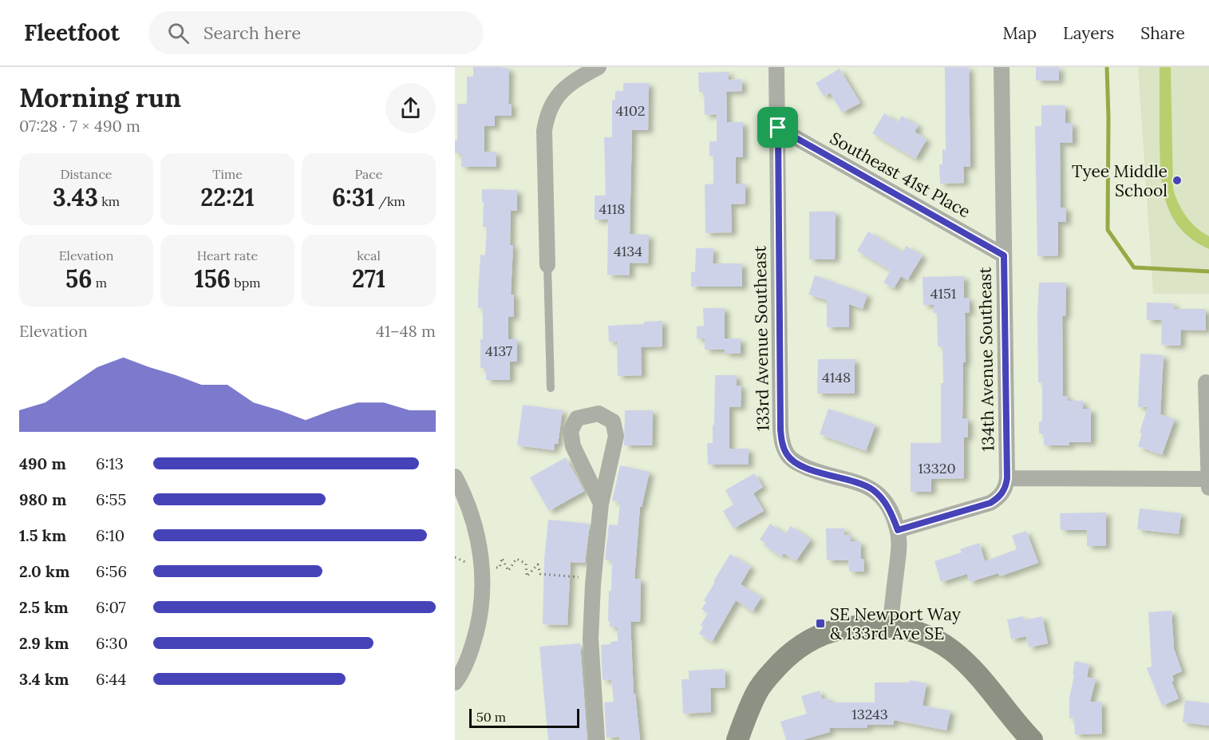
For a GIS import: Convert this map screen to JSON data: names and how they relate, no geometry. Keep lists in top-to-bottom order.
{
  "streets": {
    "street": ["Southeast 41st Place", "133rd Avenue Southeast", "134th Avenue Southeast"]
  },
  "crossings": [
    ["Southeast 41st Place", "133rd Avenue Southeast"],
    ["Southeast 41st Place", "134th Avenue Southeast"]
  ],
  "places": {
    "other": ["Tyee Middle School"],
    "transit": ["SE Newport Way & 133rd Ave SE"]
  },
  "house_numbers": [
    "4102",
    "4118",
    "4134",
    "4151",
    "4137",
    "4148",
    "13320",
    "13243"
  ],
  "scale_bar": "50 m",
  "page": {
    "header": "Fleetfoot",
    "search": "Search here",
    "nav": ["Map", "Layers", "Share"],
    "heading": ["Morning run", "07:28 · 7 × 490 m"],
    "stats": [
      ["Distance", "3.43 km"],
      ["Time", "22:21"],
      ["Pace", "6:31 /km"],
      ["Elevation", "56 m"],
      ["Heart rate", "156 bpm"],
      ["kcal", "271"]
    ],
    "chart": ["Elevation", "41–48 m"],
    "list": [
      {
        "name": "490 m",
        "note": "6:13"
      },
      {
        "name": "980 m",
        "note": "6:55"
      },
      {
        "name": "1.5 km",
        "note": "6:10"
      },
      {
        "name": "2.0 km",
        "note": "6:56"
      },
      {
        "name": "2.5 km",
        "note": "6:07"
      },
      {
        "name": "2.9 km",
        "note": "6:30"
      },
      {
        "name": "3.4 km",
        "note": "6:44"
      }
    ],
    "scale": "50 m"
  }
}
